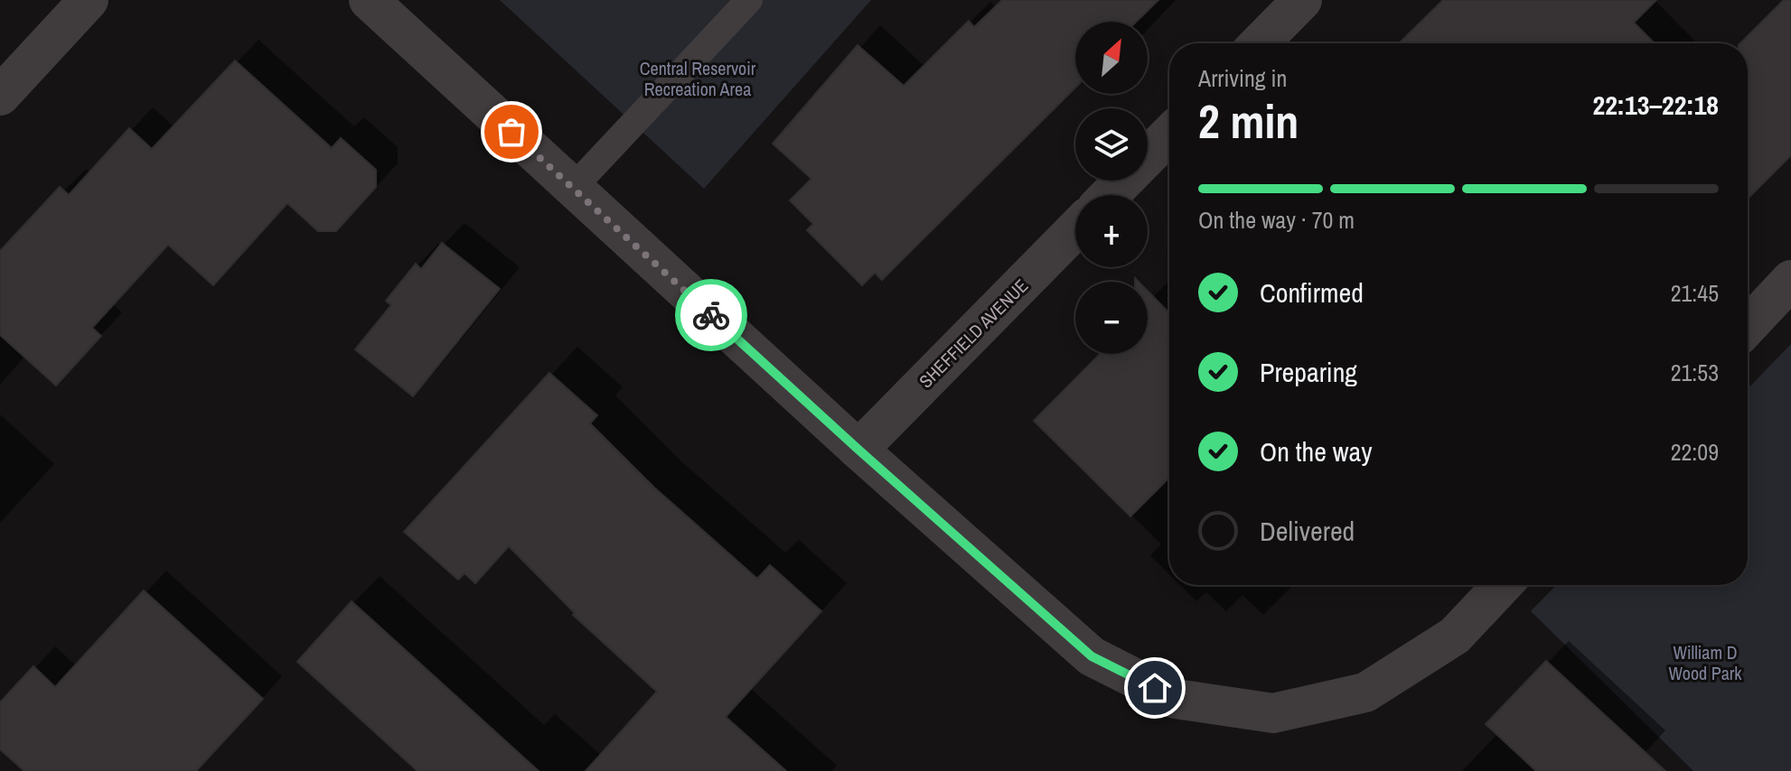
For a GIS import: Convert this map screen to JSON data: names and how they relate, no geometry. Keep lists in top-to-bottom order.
{
  "streets": {
    "street": ["SHEFFIELD AVENUE"]
  },
  "parks": ["Central Reservoir Recreation Area", "William D Wood Park"],
  "north": "top right",
  "page": {
    "map_buttons": ["+", "−"],
    "heading": ["2 min", "Arriving in", "22:13–22:18"],
    "bar": "On the way · 70 m",
    "list": [
      ["Confirmed", "21:45"],
      ["Preparing", "21:53"],
      ["On the way", "22:09"],
      "Delivered"
    ]
  }
}
